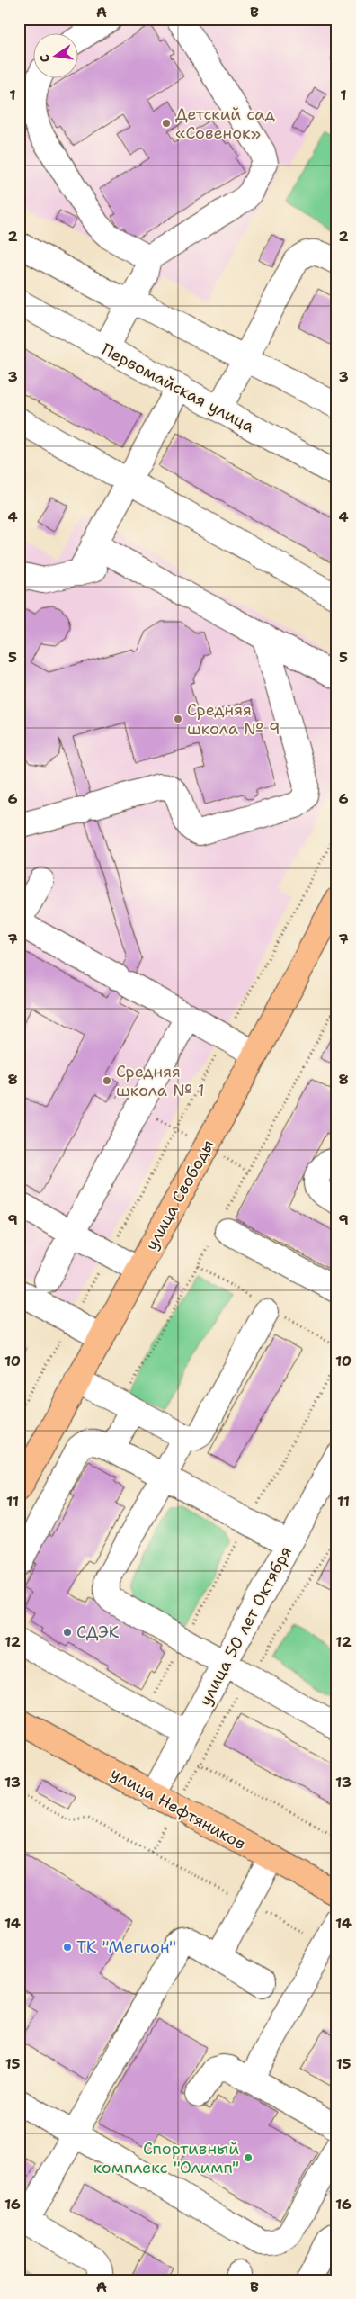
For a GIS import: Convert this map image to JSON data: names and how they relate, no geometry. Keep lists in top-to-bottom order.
{
  "streets": {
    "main road": ["улица Свободы", "улица Нефтяников"],
    "street": ["Первомайская улица", "улица 50 лет Октября"]
  },
  "crossings": [
    ["улица 50 лет Октября", "улица Нефтяников"]
  ],
  "places": [
    "Детский сад «Совенок»",
    "Средняя школа № 9",
    "Средняя школа № 1",
    "СДЭК",
    "ТК \"Мегион\"",
    "Спортивный комплекс \"Олимп\""
  ],
  "north": "left",
  "grid": {
    "columns": ["A", "B"],
    "rows": [
      "1",
      "2",
      "3",
      "4",
      "5",
      "6",
      "7",
      "8",
      "9",
      "10",
      "11",
      "12",
      "13",
      "14",
      "15",
      "16"
    ]
  }
}
